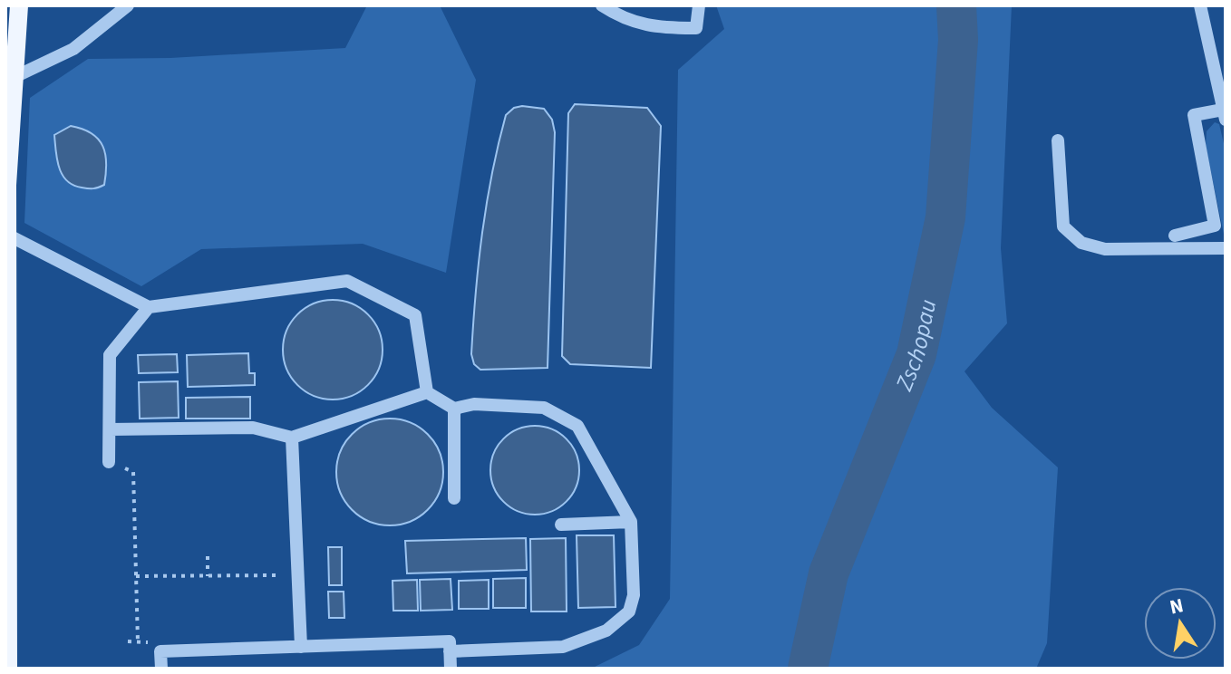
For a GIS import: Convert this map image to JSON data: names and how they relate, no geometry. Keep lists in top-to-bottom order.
{
  "water": ["Zschopau"],
  "north": "top"
}
